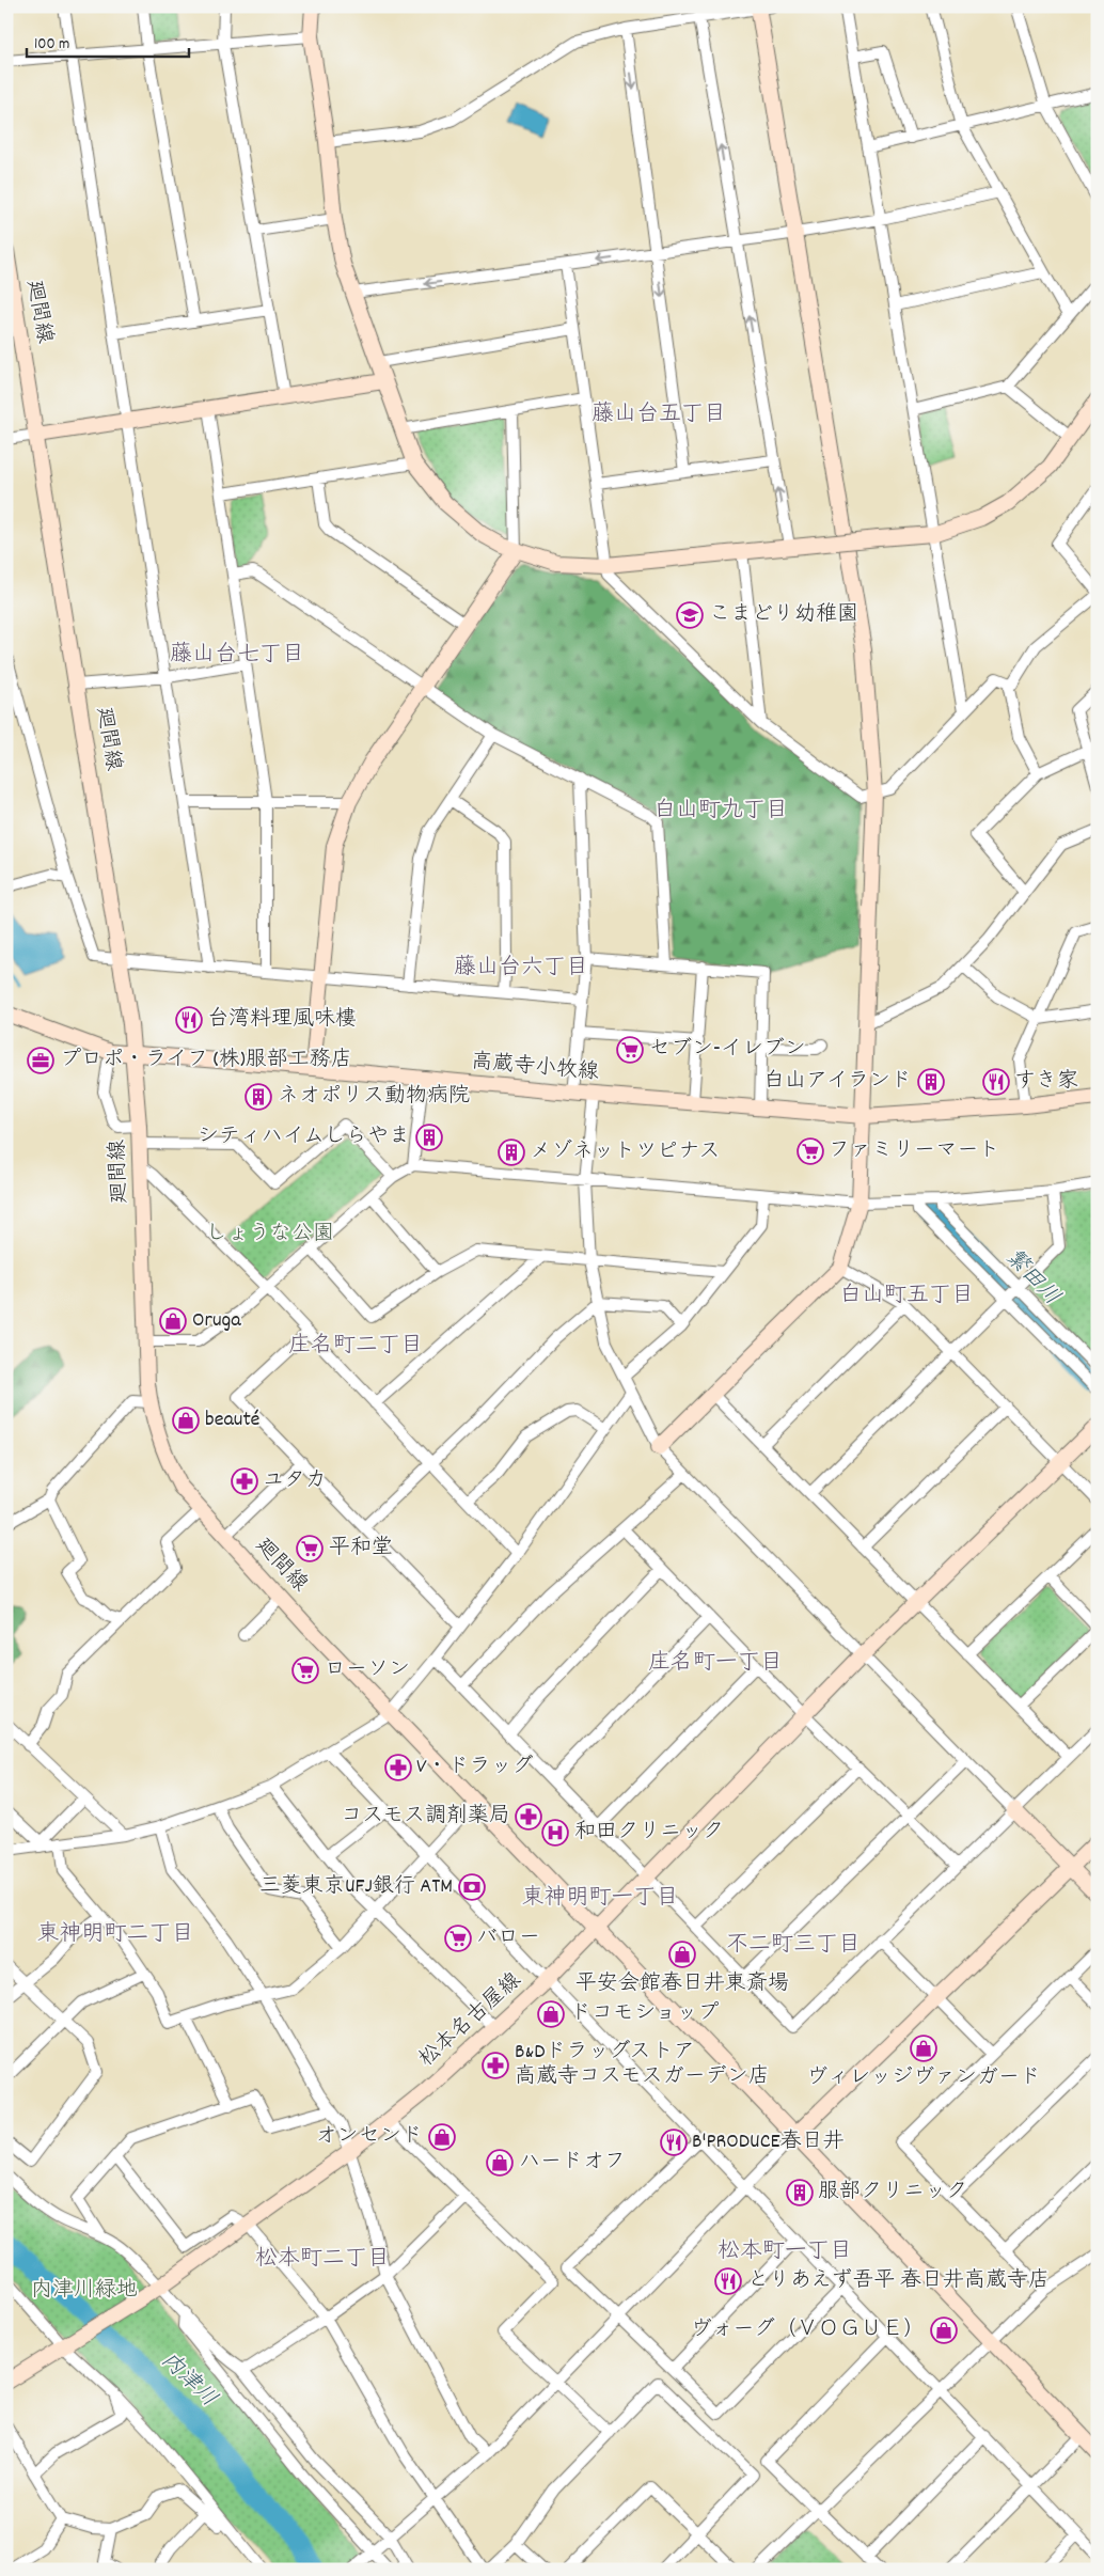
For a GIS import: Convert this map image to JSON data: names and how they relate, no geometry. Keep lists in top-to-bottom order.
{
  "streets": {
    "street": ["廻間線", "高蔵寺小牧線", "松本名古屋線"]
  },
  "crossings": [
    ["廻間線", "高蔵寺小牧線"],
    ["廻間線", "松本名古屋線"]
  ],
  "districts": [
    "藤山台五丁目",
    "藤山台七丁目",
    "白山町九丁目",
    "藤山台六丁目",
    "白山町五丁目",
    "庄名町二丁目",
    "庄名町一丁目",
    "東神明町一丁目",
    "東神明町二丁目",
    "不二町三丁目",
    "松本町一丁目",
    "松本町二丁目"
  ],
  "water": ["繁田川", "内津川"],
  "parks": ["しょうな公園", "内津川緑地"],
  "places": {
    "school or university": ["こまどり幼稚園"],
    "restaurant": [
      "台湾料理風味樓",
      "すき家",
      "B'PRODUCE春日井",
      "とりあえず吾平 春日井高蔵寺店"
    ],
    "supermarket": [
      "セブン-イレブン",
      "ファミリーマート",
      "平和堂",
      "ローソン",
      "バロー"
    ],
    "office": ["プロポ・ライフ (株)服部工務店"],
    "building": [
      "白山アイランド",
      "ネオポリス動物病院",
      "シティハイムしらやま",
      "メゾネットツピナス",
      "服部クリニック"
    ],
    "shop": [
      "Oruga",
      "beauté",
      "平安会館春日井東斎場",
      "ドコモショップ",
      "ヴィレッジヴァンガード",
      "オンセンド",
      "ハードオフ",
      "ヴォーグ（ＶＯＧＵＥ）"
    ],
    "pharmacy": [
      "ユタカ",
      "V・ドラッグ",
      "コスモス調剤薬局",
      "B&Dドラッグストア 高蔵寺コスモスガーデン店"
    ],
    "hospital": ["和田クリニック"],
    "bank": ["三菱東京UFJ銀行 ATM"]
  },
  "scale_bar": "100 m"
}
